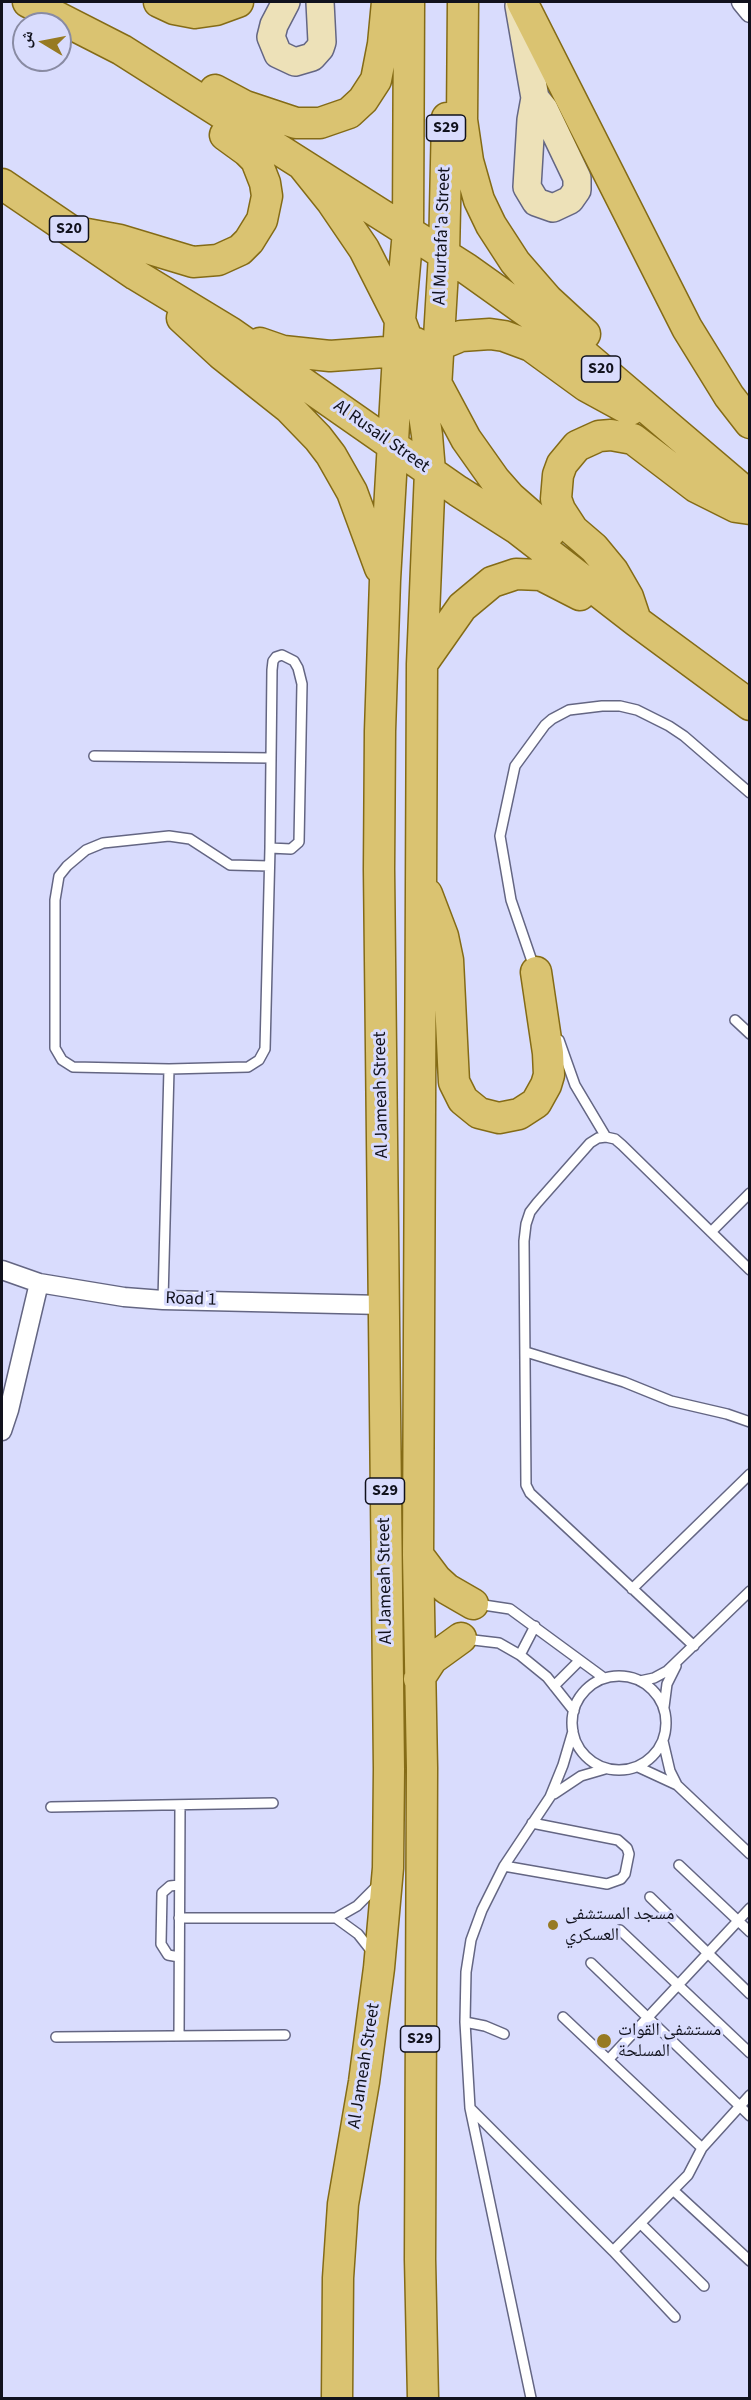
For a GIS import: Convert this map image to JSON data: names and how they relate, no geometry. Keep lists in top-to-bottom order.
{
  "streets": {
    "main road": [
      "S29",
      "S20",
      "Al Murtafa'a Street",
      "Al Rusail Street",
      "Al Jameah Street"
    ],
    "street": ["Road 1"]
  },
  "crossings": [
    ["S29", "Al Murtafa'a Street"],
    ["S29", "Al Rusail Street"],
    ["S29", "Al Jameah Street"],
    ["S20", "Al Murtafa'a Street"],
    ["Al Murtafa'a Street", "Al Rusail Street"],
    ["Al Jameah Street", "Road 1"]
  ],
  "places": ["مسجد المستشفى العسكري", "مستشفى القوات المسلحة"],
  "north": "left"
}
